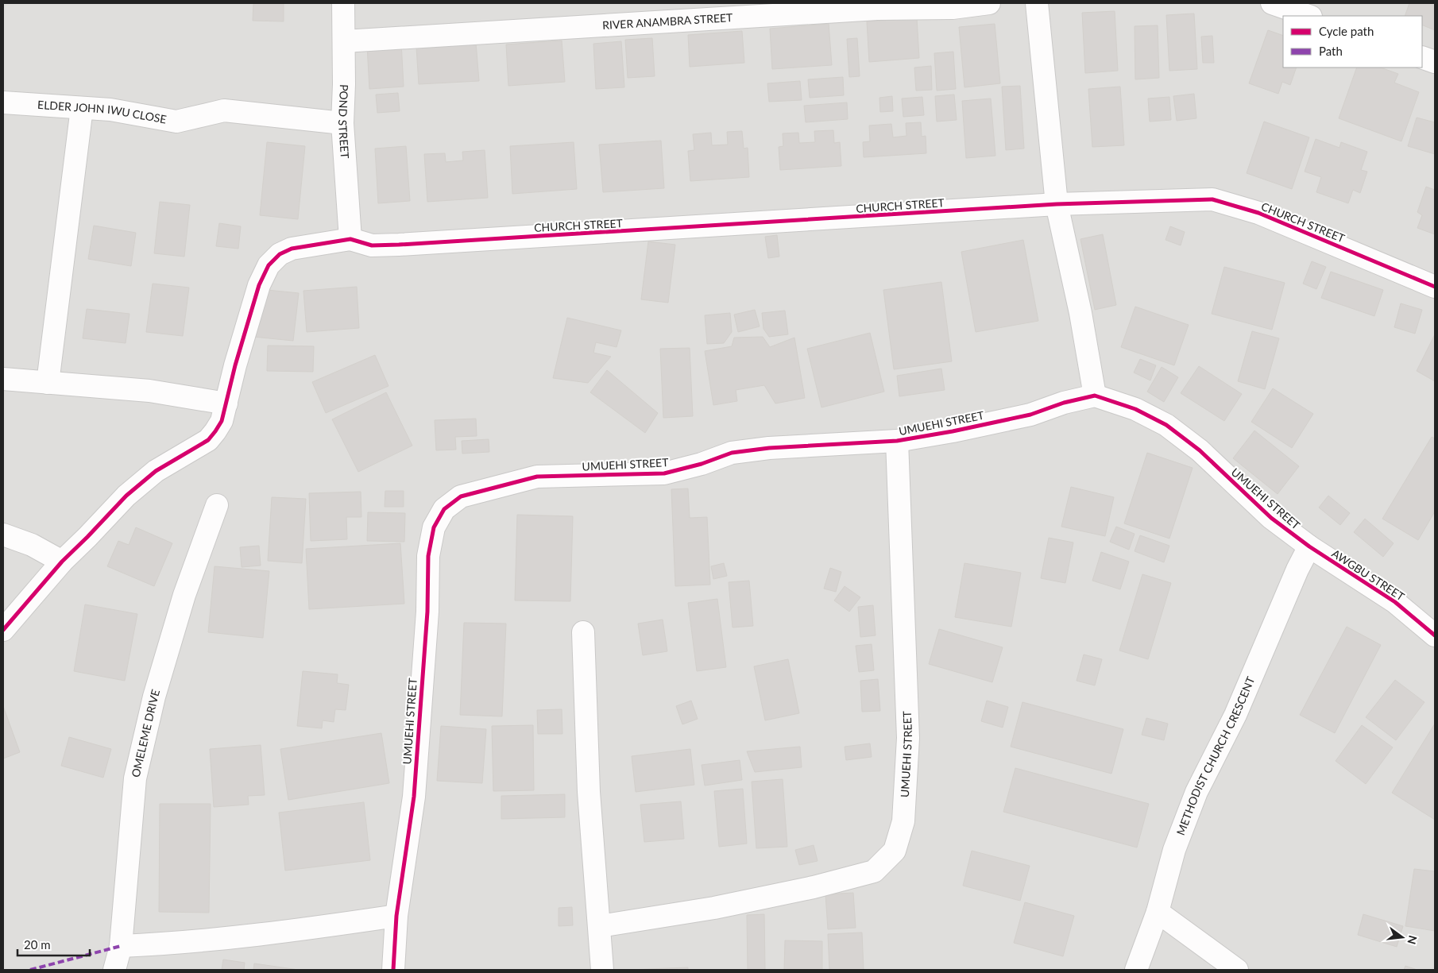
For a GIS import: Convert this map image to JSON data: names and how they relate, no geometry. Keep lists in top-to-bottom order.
{
  "streets": {
    "street": [
      "RIVER ANAMBRA STREET",
      "ELDER JOHN IWU CLOSE",
      "POND STREET",
      "CHURCH STREET",
      "UMUEHI STREET",
      "AWGBU STREET",
      "OMELEME DRIVE",
      "METHODIST CHURCH CRESCENT"
    ]
  },
  "crossings": [
    ["RIVER ANAMBRA STREET", "POND STREET"],
    ["ELDER JOHN IWU CLOSE", "POND STREET"],
    ["POND STREET", "CHURCH STREET"],
    ["UMUEHI STREET", "AWGBU STREET"],
    ["UMUEHI STREET", "METHODIST CHURCH CRESCENT"],
    ["AWGBU STREET", "METHODIST CHURCH CRESCENT"]
  ],
  "legend": ["Cycle path", "Path"],
  "scale_bar": "20 m",
  "north": "right"
}
